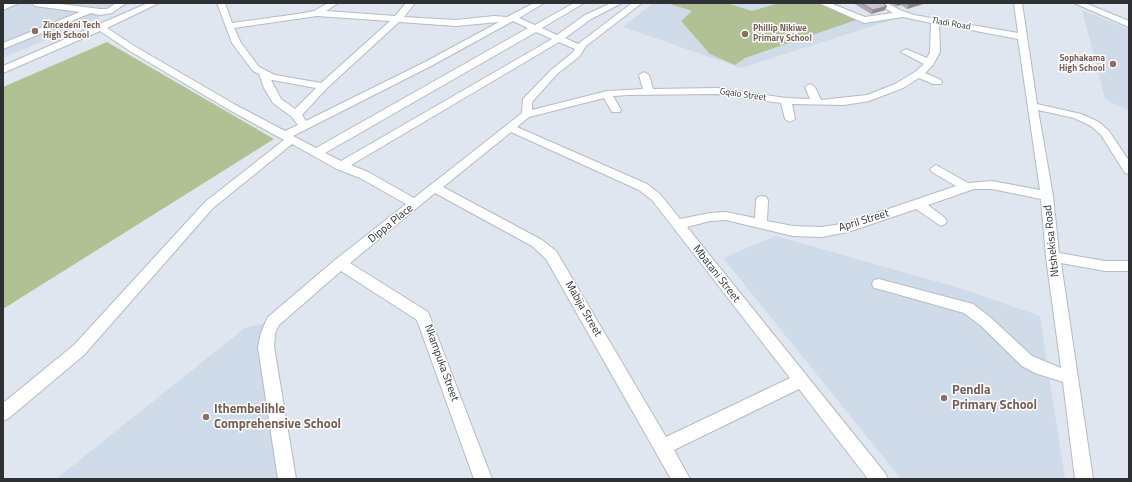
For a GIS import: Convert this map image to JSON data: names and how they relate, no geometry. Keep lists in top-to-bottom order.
{
  "streets": {
    "street": [
      "Tladi Road",
      "Gqalo Street",
      "April Street",
      "Dippa Place",
      "Ntshekisa Road",
      "Mbatani Street",
      "Mabija Street",
      "Nkampuka Street"
    ]
  },
  "crossings": [
    ["Tladi Road", "Ntshekisa Road"],
    ["Gqalo Street", "Dippa Place"],
    ["Gqalo Street", "Mbatani Street"],
    ["April Street", "Ntshekisa Road"],
    ["April Street", "Mbatani Street"],
    ["Dippa Place", "Mbatani Street"],
    ["Dippa Place", "Mabija Street"],
    ["Dippa Place", "Nkampuka Street"]
  ],
  "places": [
    "Zincedeni Tech High School",
    "Phillip Nikiwe Primary School",
    "Sophakama High School",
    "Pendla Primary School",
    "Ithembelihle Comprehensive School"
  ]
}
